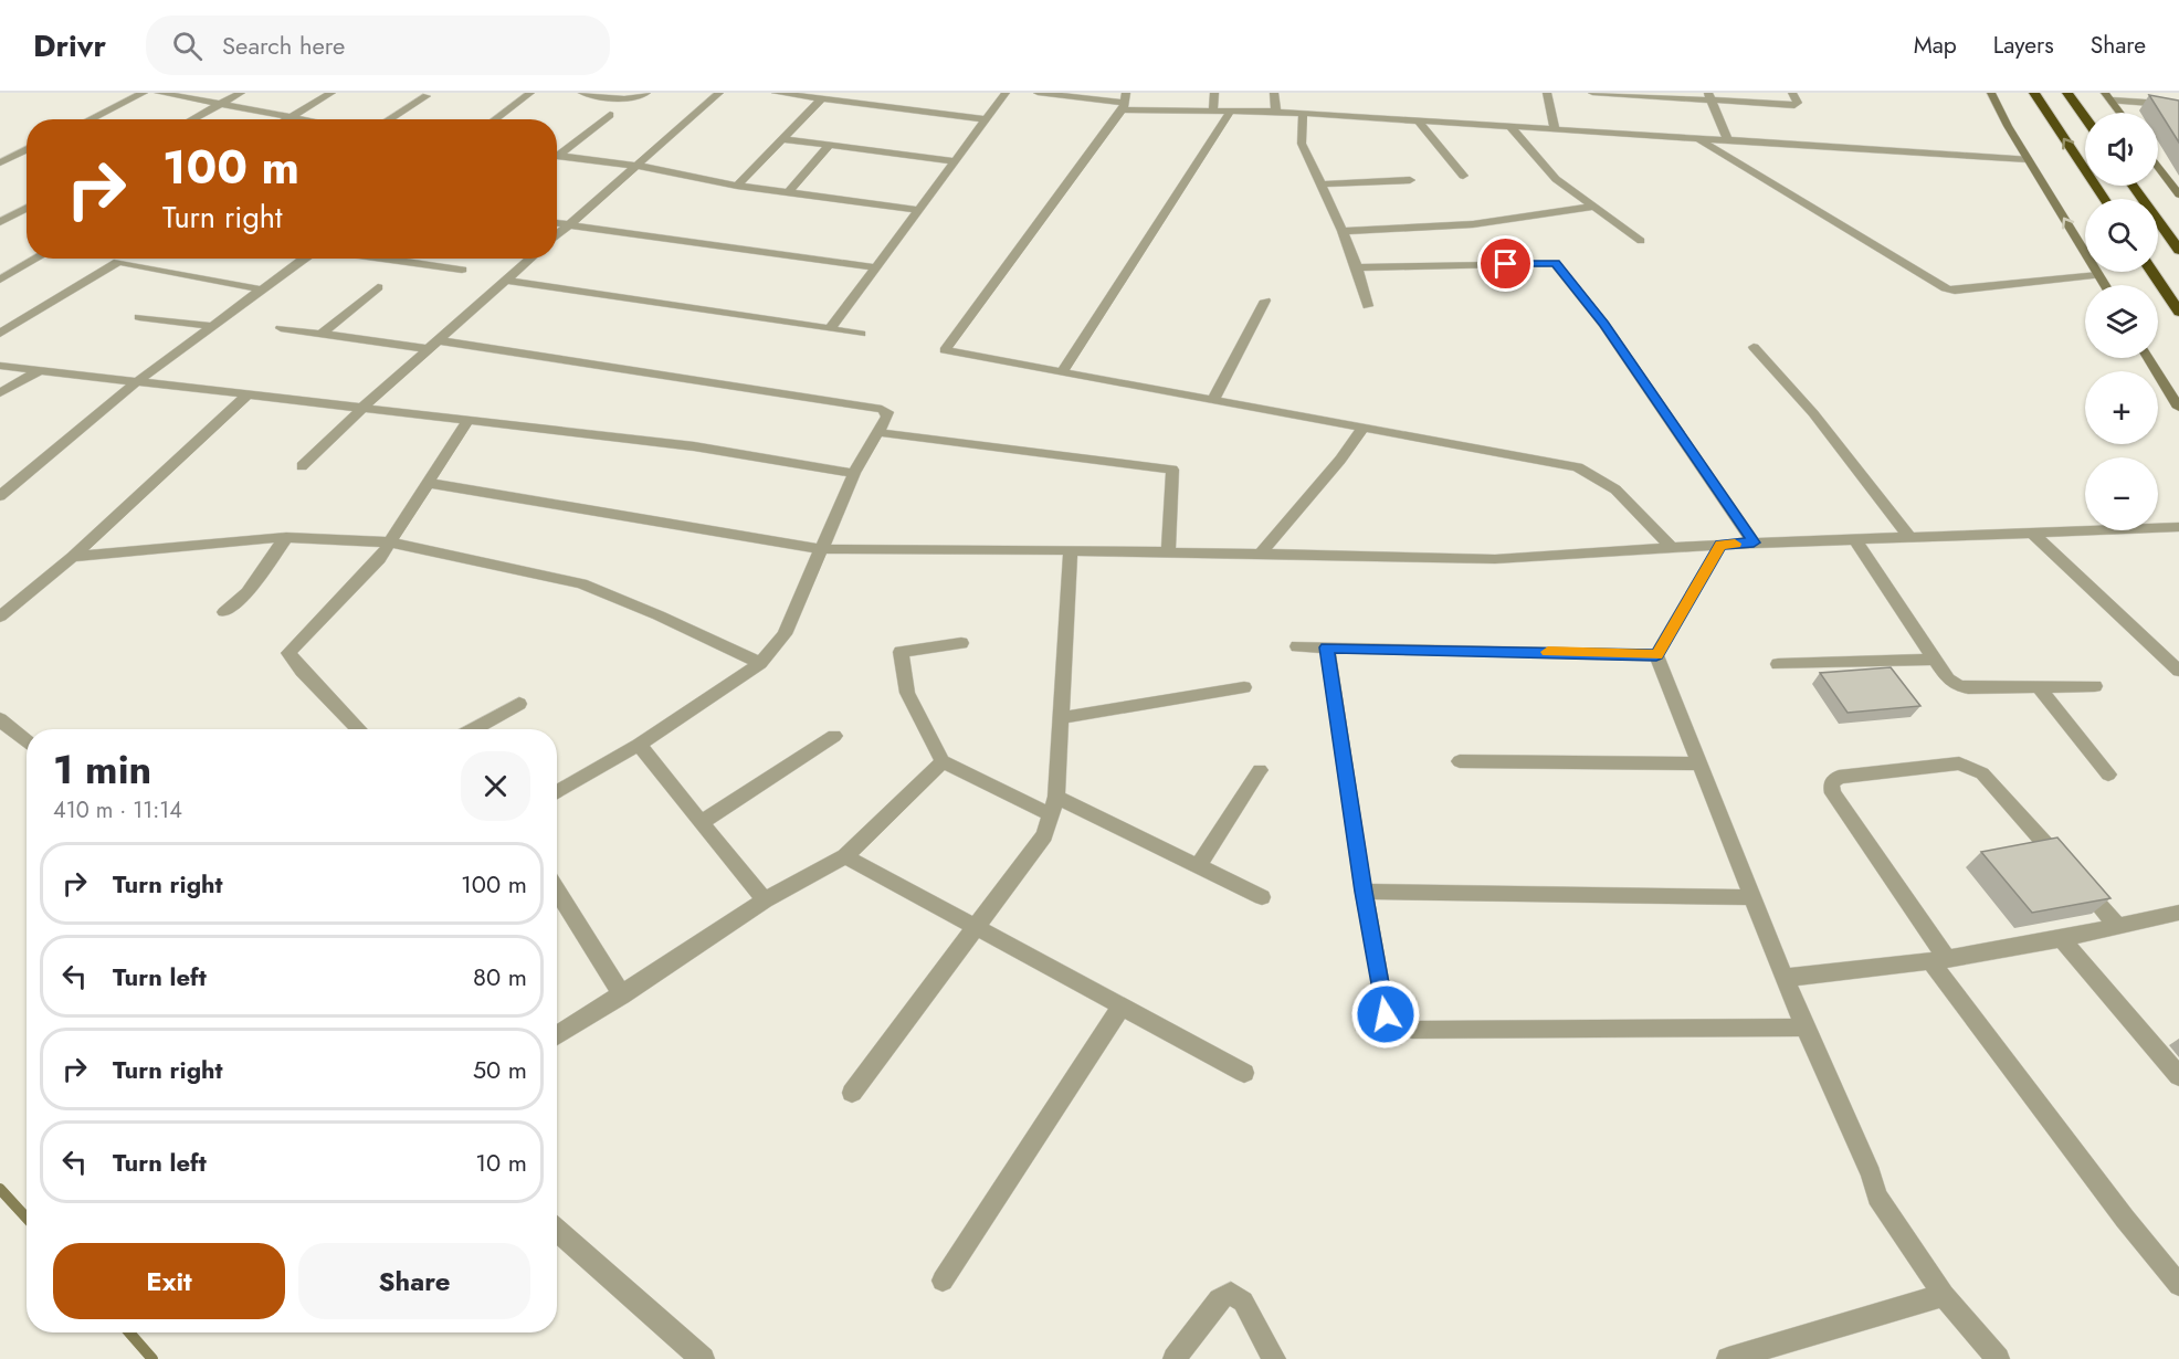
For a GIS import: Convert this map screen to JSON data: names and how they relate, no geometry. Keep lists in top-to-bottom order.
{
  "page": {
    "header": "Drivr",
    "search": "Search here",
    "nav": ["Map", "Layers", "Share"],
    "map_buttons": ["+", "−"],
    "turn": ["100 m", "Turn right"],
    "heading": ["1 min", "410 m · 11:14"],
    "list": [
      {
        "name": "Turn right",
        "value": "100 m"
      },
      {
        "name": "Turn left",
        "value": "80 m"
      },
      {
        "name": "Turn right",
        "value": "50 m"
      },
      {
        "name": "Turn left",
        "value": "10 m"
      }
    ],
    "buttons": ["Exit", "Share"]
  }
}
